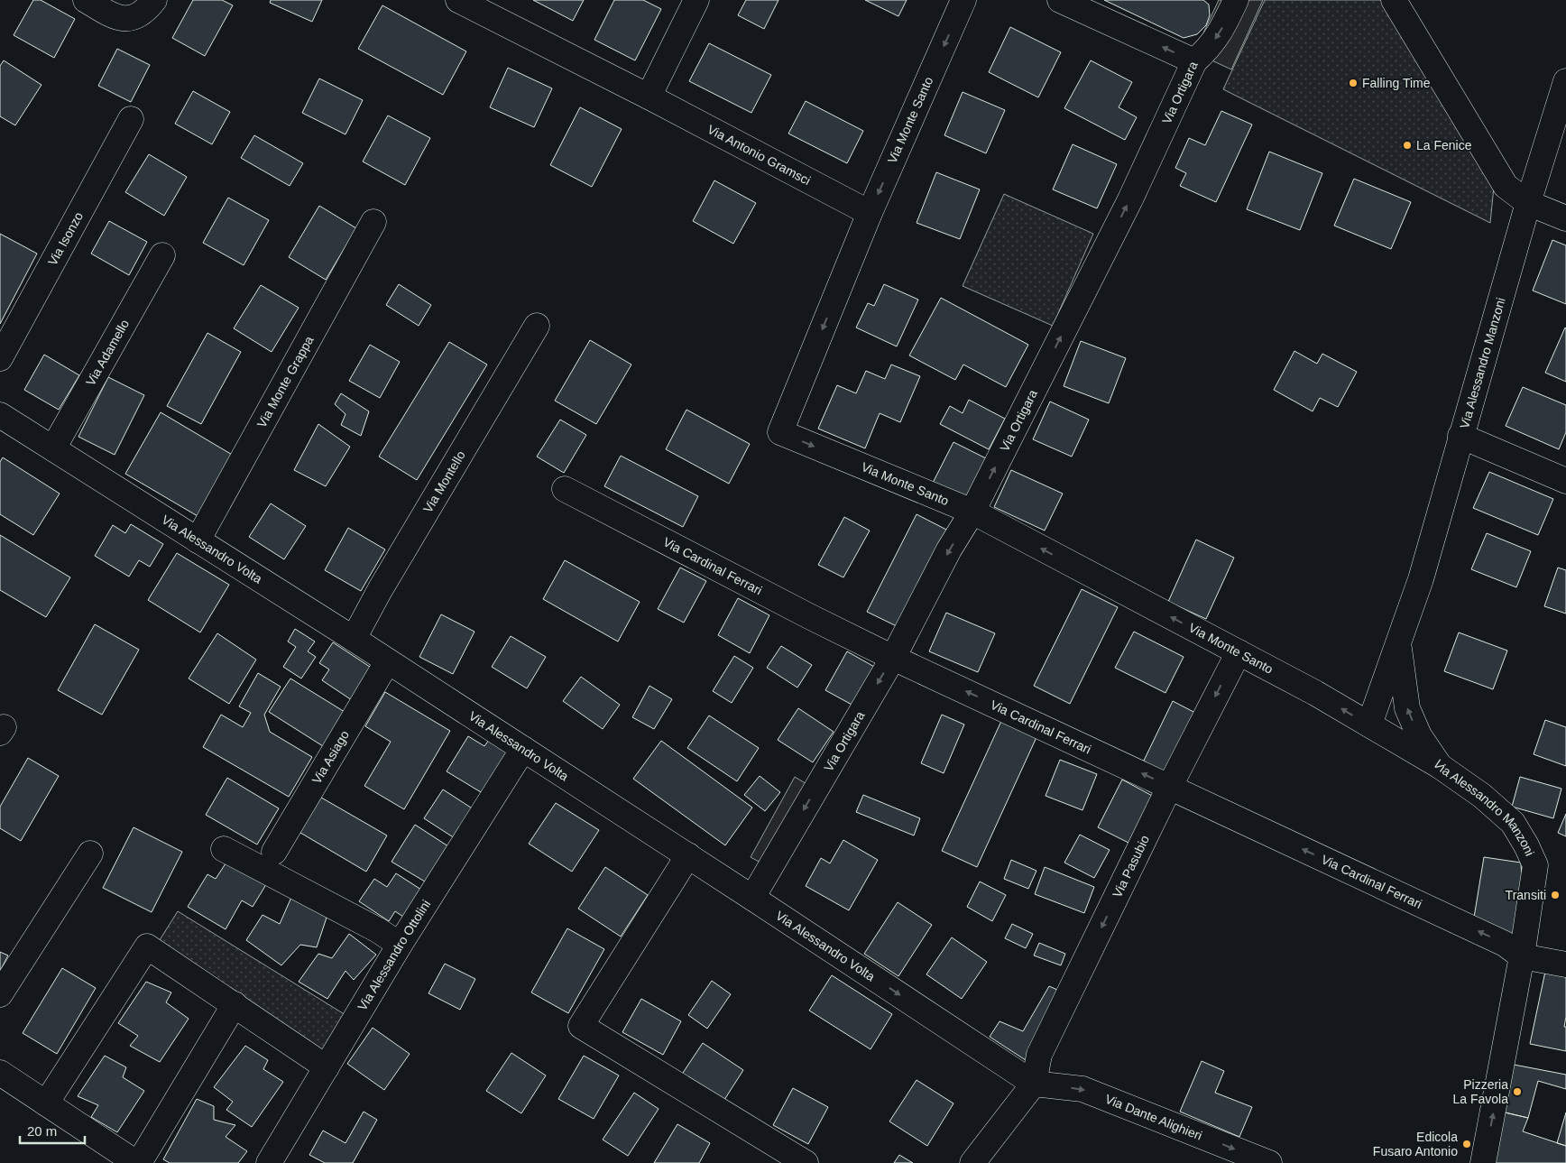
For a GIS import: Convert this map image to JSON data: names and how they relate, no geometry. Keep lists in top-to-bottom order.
{
  "streets": {
    "street": [
      "Via Ortigara",
      "Via Monte Santo",
      "Via Antonio Gramsci",
      "Via Isonzo",
      "Via Adamello",
      "Via Alessandro Manzoni",
      "Via Monte Grappa",
      "Via Montello",
      "Via Alessandro Volta",
      "Via Cardinal Ferrari",
      "Via Asiago",
      "Via Pasubio",
      "Via Alessandro Ottolini",
      "Via Dante Alighieri"
    ]
  },
  "crossings": [
    ["Via Ortigara", "Via Monte Santo"],
    ["Via Ortigara", "Via Alessandro Volta"],
    ["Via Ortigara", "Via Cardinal Ferrari"],
    ["Via Monte Santo", "Via Antonio Gramsci"],
    ["Via Monte Santo", "Via Alessandro Manzoni"],
    ["Via Monte Santo", "Via Pasubio"],
    ["Via Adamello", "Via Alessandro Volta"],
    ["Via Alessandro Manzoni", "Via Cardinal Ferrari"],
    ["Via Monte Grappa", "Via Alessandro Volta"],
    ["Via Montello", "Via Alessandro Volta"],
    ["Via Alessandro Volta", "Via Asiago"],
    ["Via Alessandro Volta", "Via Pasubio"],
    ["Via Alessandro Volta", "Via Alessandro Ottolini"],
    ["Via Alessandro Volta", "Via Dante Alighieri"],
    ["Via Cardinal Ferrari", "Via Pasubio"],
    ["Via Pasubio", "Via Dante Alighieri"]
  ],
  "one_way": ["Via Cardinal Ferrari", "Via Pasubio", "Via Dante Alighieri"],
  "places": [
    "Falling Time",
    "La Fenice",
    "Transiti",
    "Pizzeria La Favola",
    "Edicola Fusaro Antonio"
  ],
  "scale_bar": "20 m"
}
